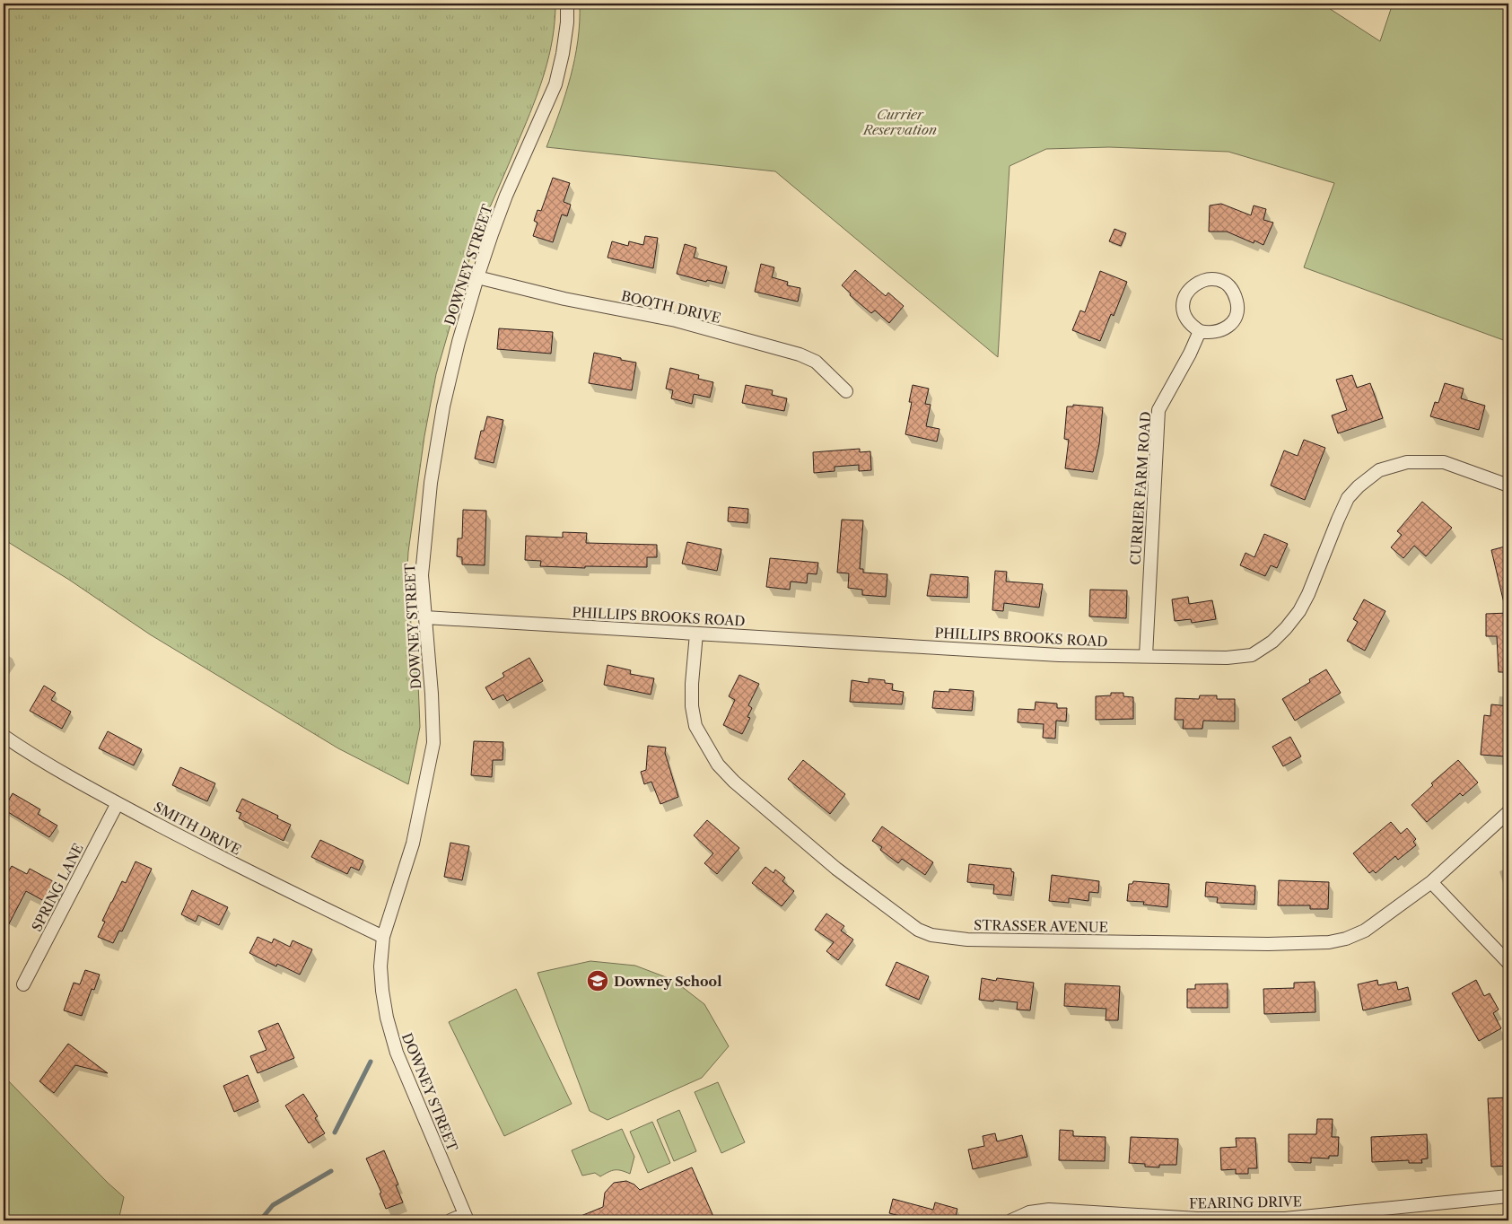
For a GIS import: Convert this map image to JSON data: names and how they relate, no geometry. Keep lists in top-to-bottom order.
{
  "streets": {
    "street": [
      "DOWNEY STREET",
      "BOOTH DRIVE",
      "CURRIER FARM ROAD",
      "PHILLIPS BROOKS ROAD",
      "SMITH DRIVE",
      "SPRING LANE",
      "STRASSER AVENUE",
      "FEARING DRIVE"
    ]
  },
  "crossings": [
    ["DOWNEY STREET", "BOOTH DRIVE"],
    ["DOWNEY STREET", "PHILLIPS BROOKS ROAD"],
    ["DOWNEY STREET", "SMITH DRIVE"],
    ["CURRIER FARM ROAD", "PHILLIPS BROOKS ROAD"],
    ["PHILLIPS BROOKS ROAD", "STRASSER AVENUE"],
    ["SMITH DRIVE", "SPRING LANE"]
  ],
  "parks": ["Currier Reservation"],
  "places": {
    "school or university": ["Downey School"]
  }
}
